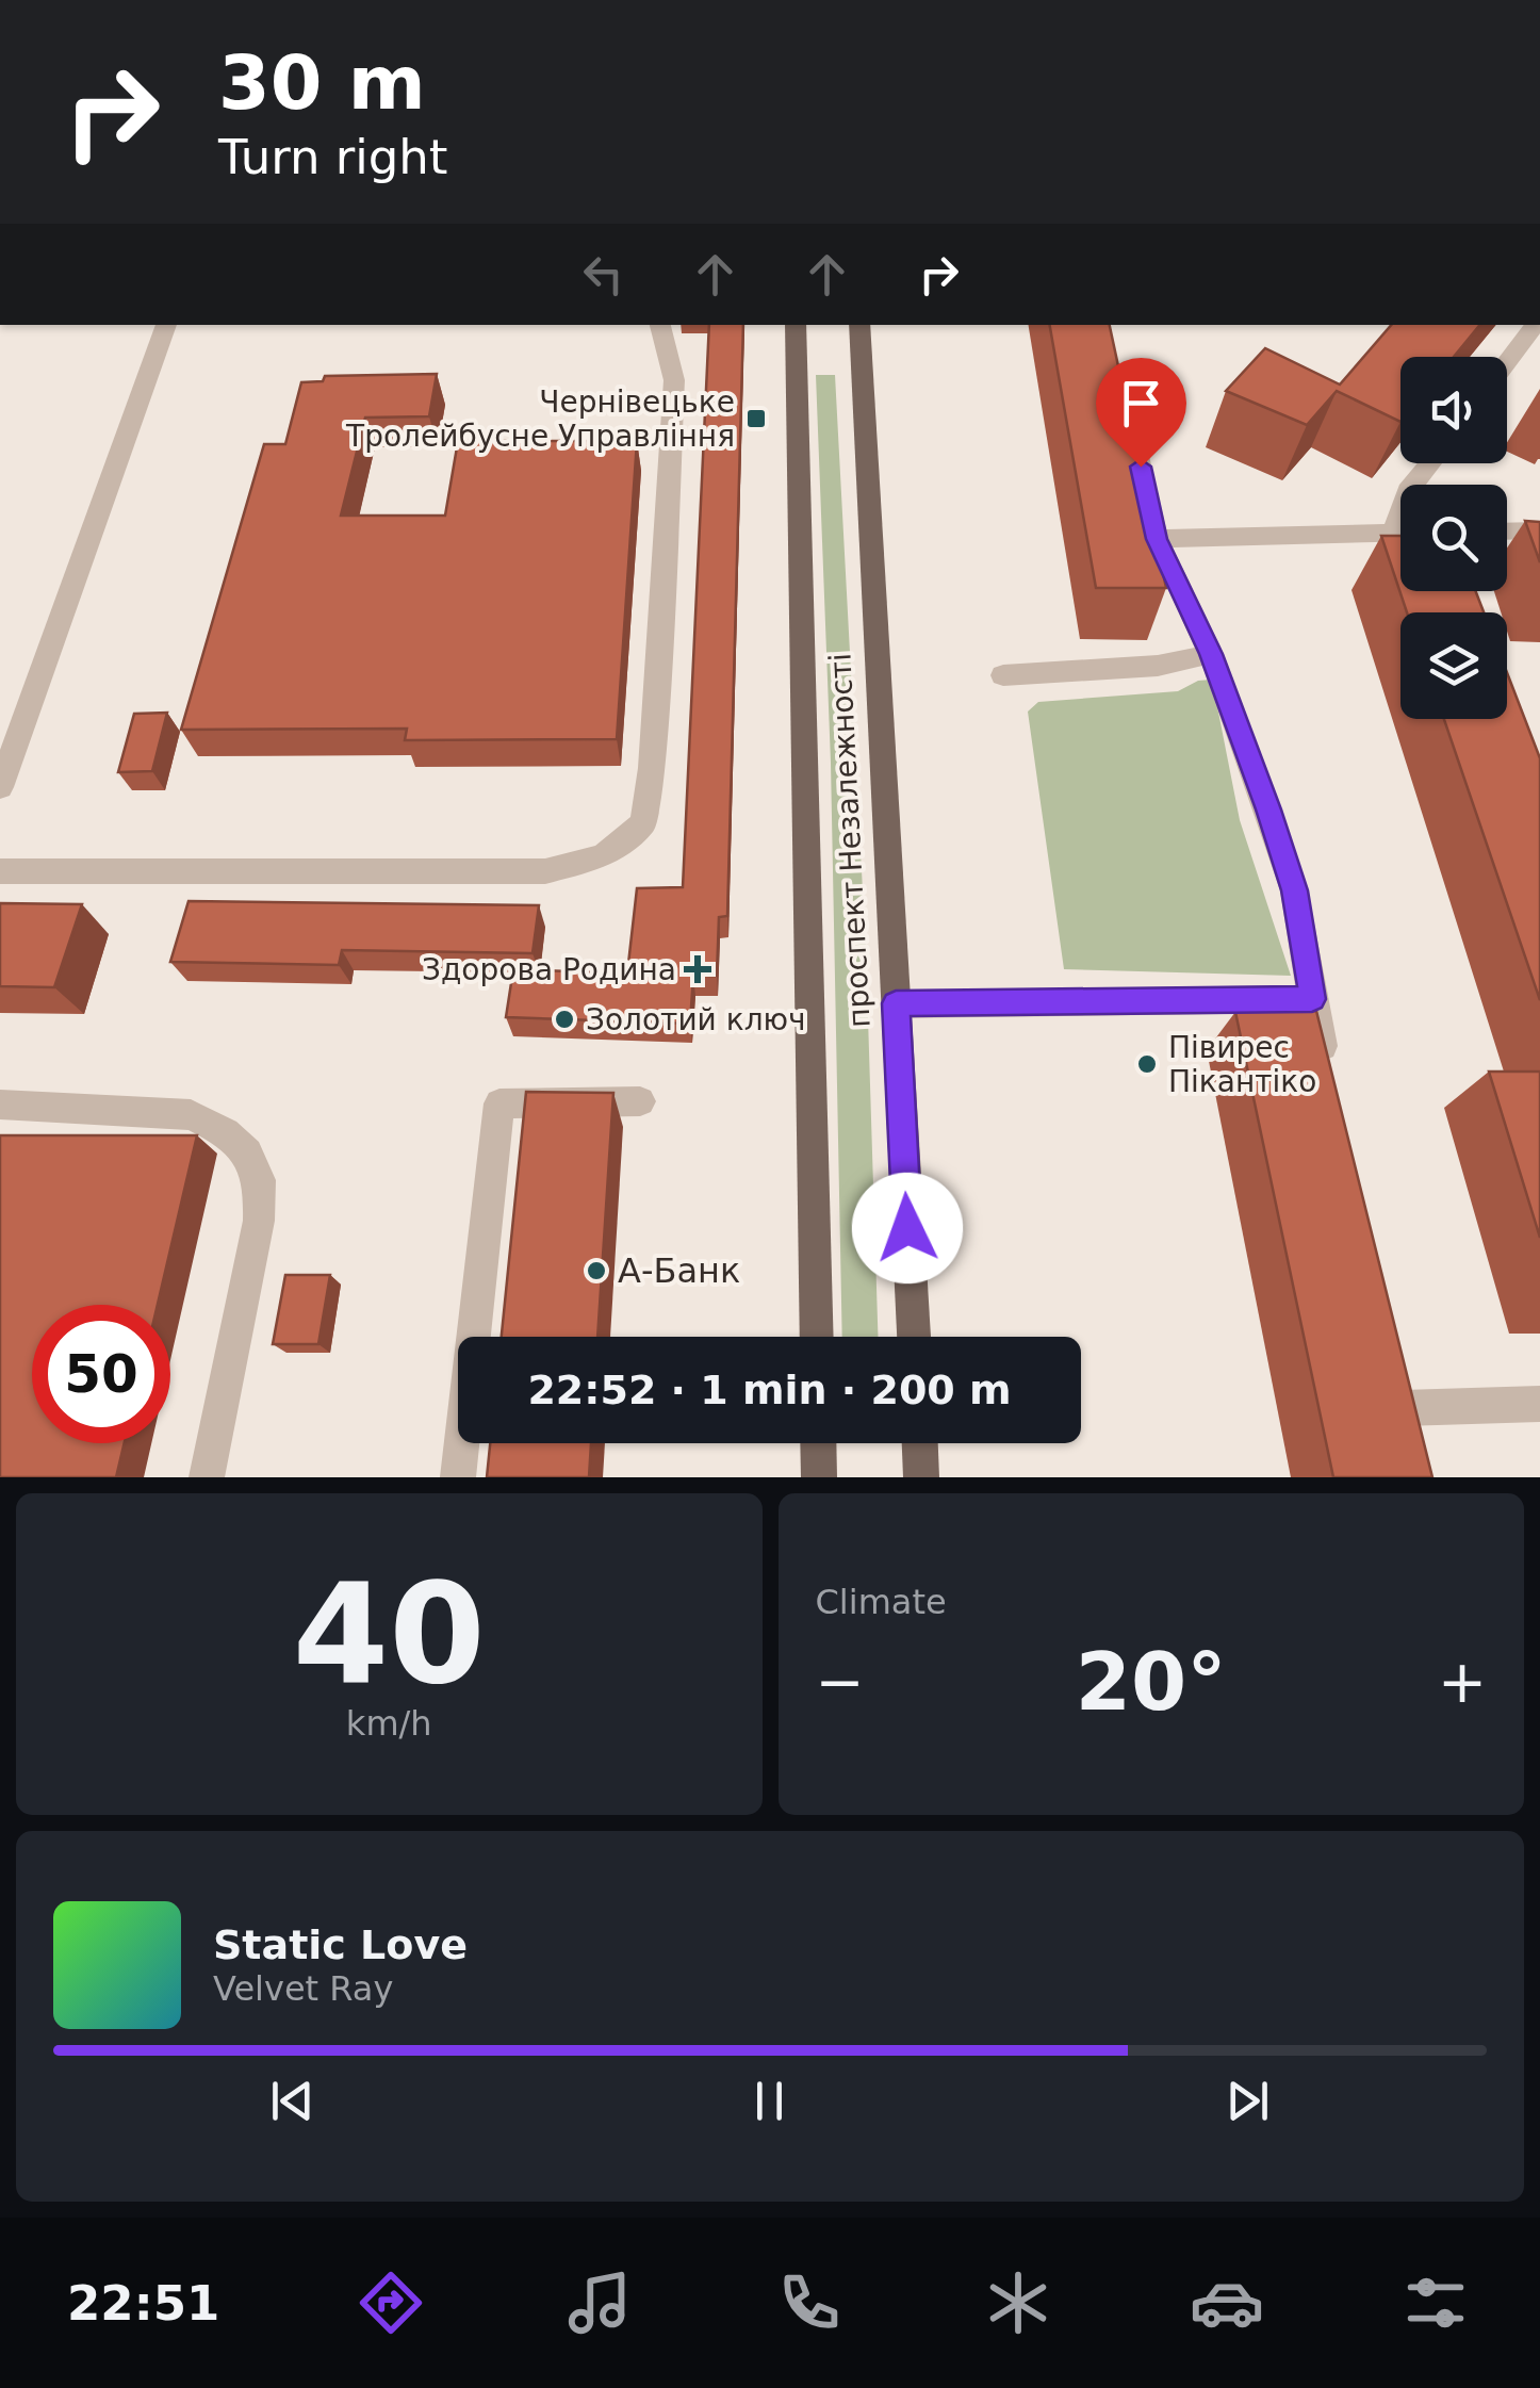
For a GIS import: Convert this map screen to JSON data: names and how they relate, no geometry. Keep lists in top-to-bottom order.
{
  "streets": {
    "main road": ["проспект Незалежності"]
  },
  "places": {
    "transit": ["Чернівецьке Тролейбусне Управління"],
    "health": ["Здорова Родина"],
    "other": ["Золотий ключ", "Півирес Пікантіко", "А-Банк"]
  },
  "page": {
    "turn": ["30 m", "Turn right"],
    "limit": "50",
    "trip": "22:52 · 1 min · 200 m",
    "tile": [
      ["40", "km/h"],
      "Climate"
    ],
    "heat": ["−", "20°", "+"],
    "song": ["Static Love", "Velvet Ray"],
    "tabs": "22:51"
  }
}
